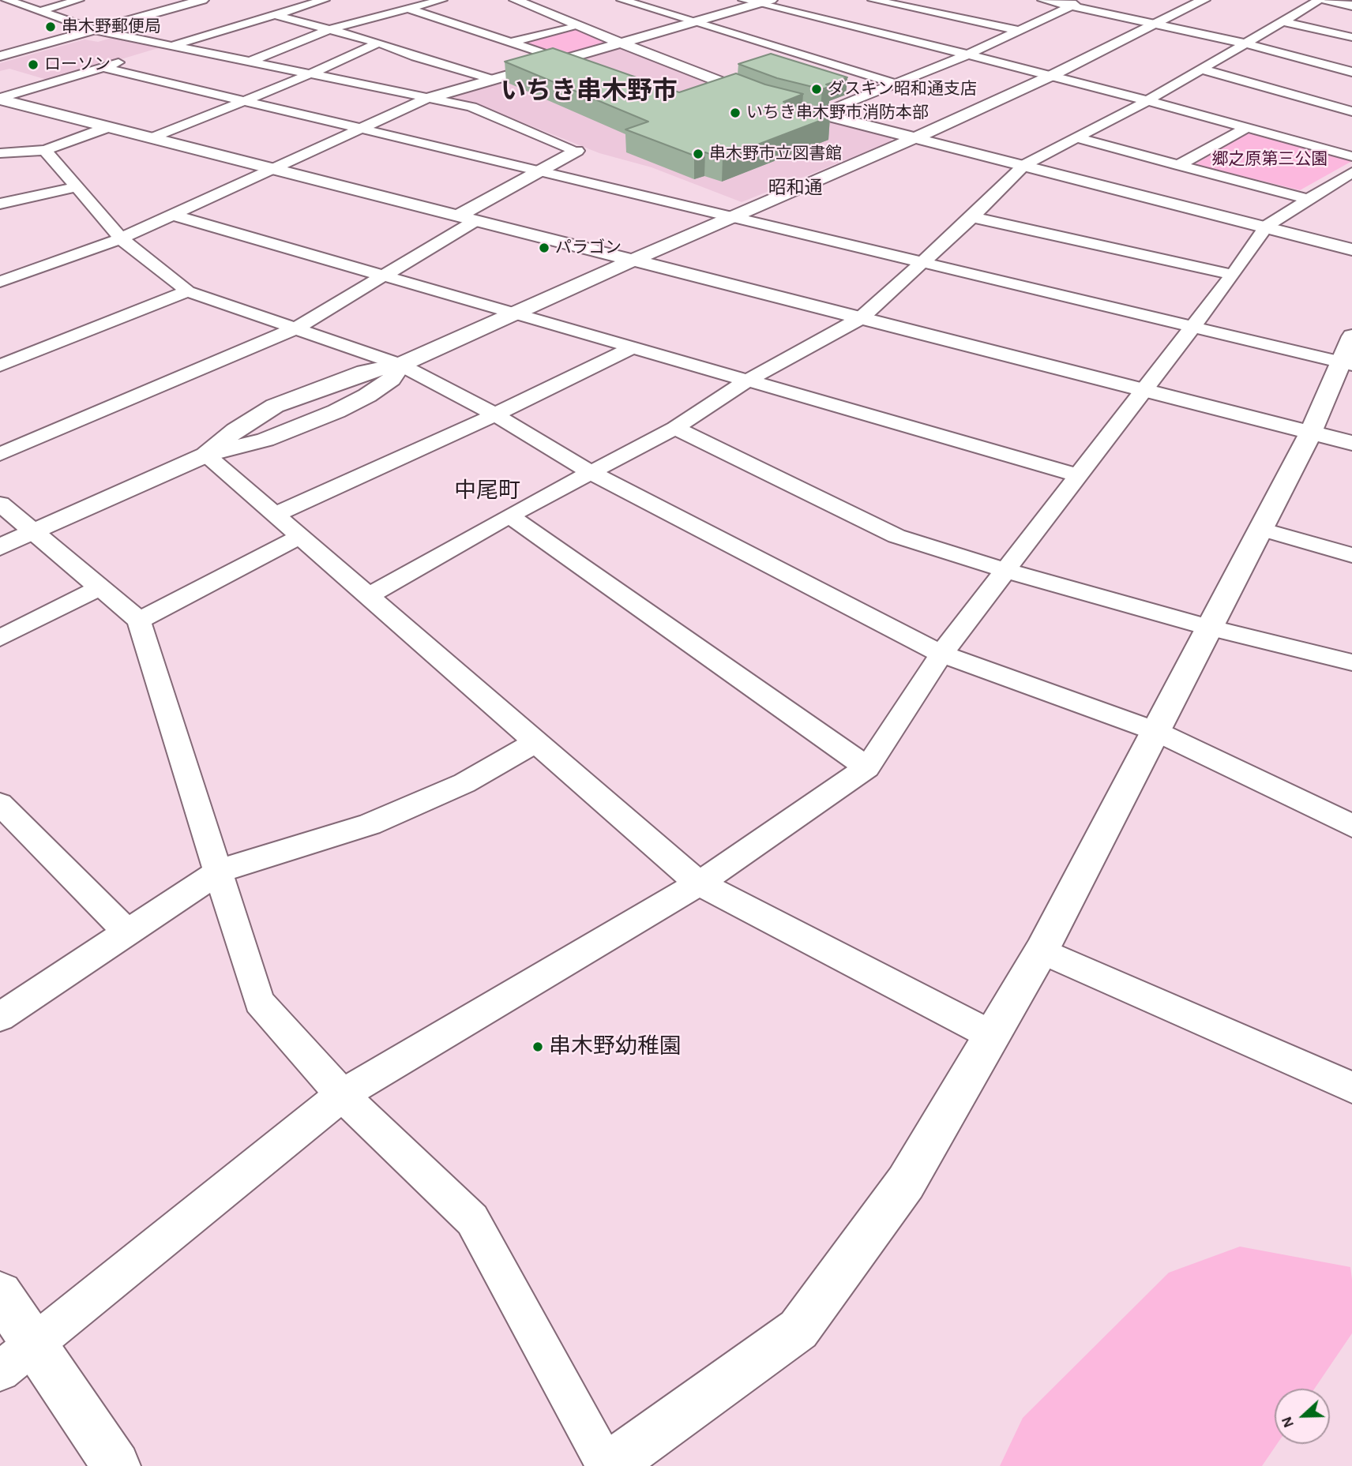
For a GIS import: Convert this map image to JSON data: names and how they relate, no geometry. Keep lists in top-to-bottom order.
{
  "districts": ["いちき串木野市", "昭和通", "中尾町"],
  "parks": ["郷之原第三公園"],
  "places": [
    "串木野郵便局",
    "ローソン",
    "ダスキン昭和通支店",
    "いちき串木野市消防本部",
    "串木野市立図書館",
    "パラゴン",
    "串木野幼稚園"
  ],
  "north": "left"
}
